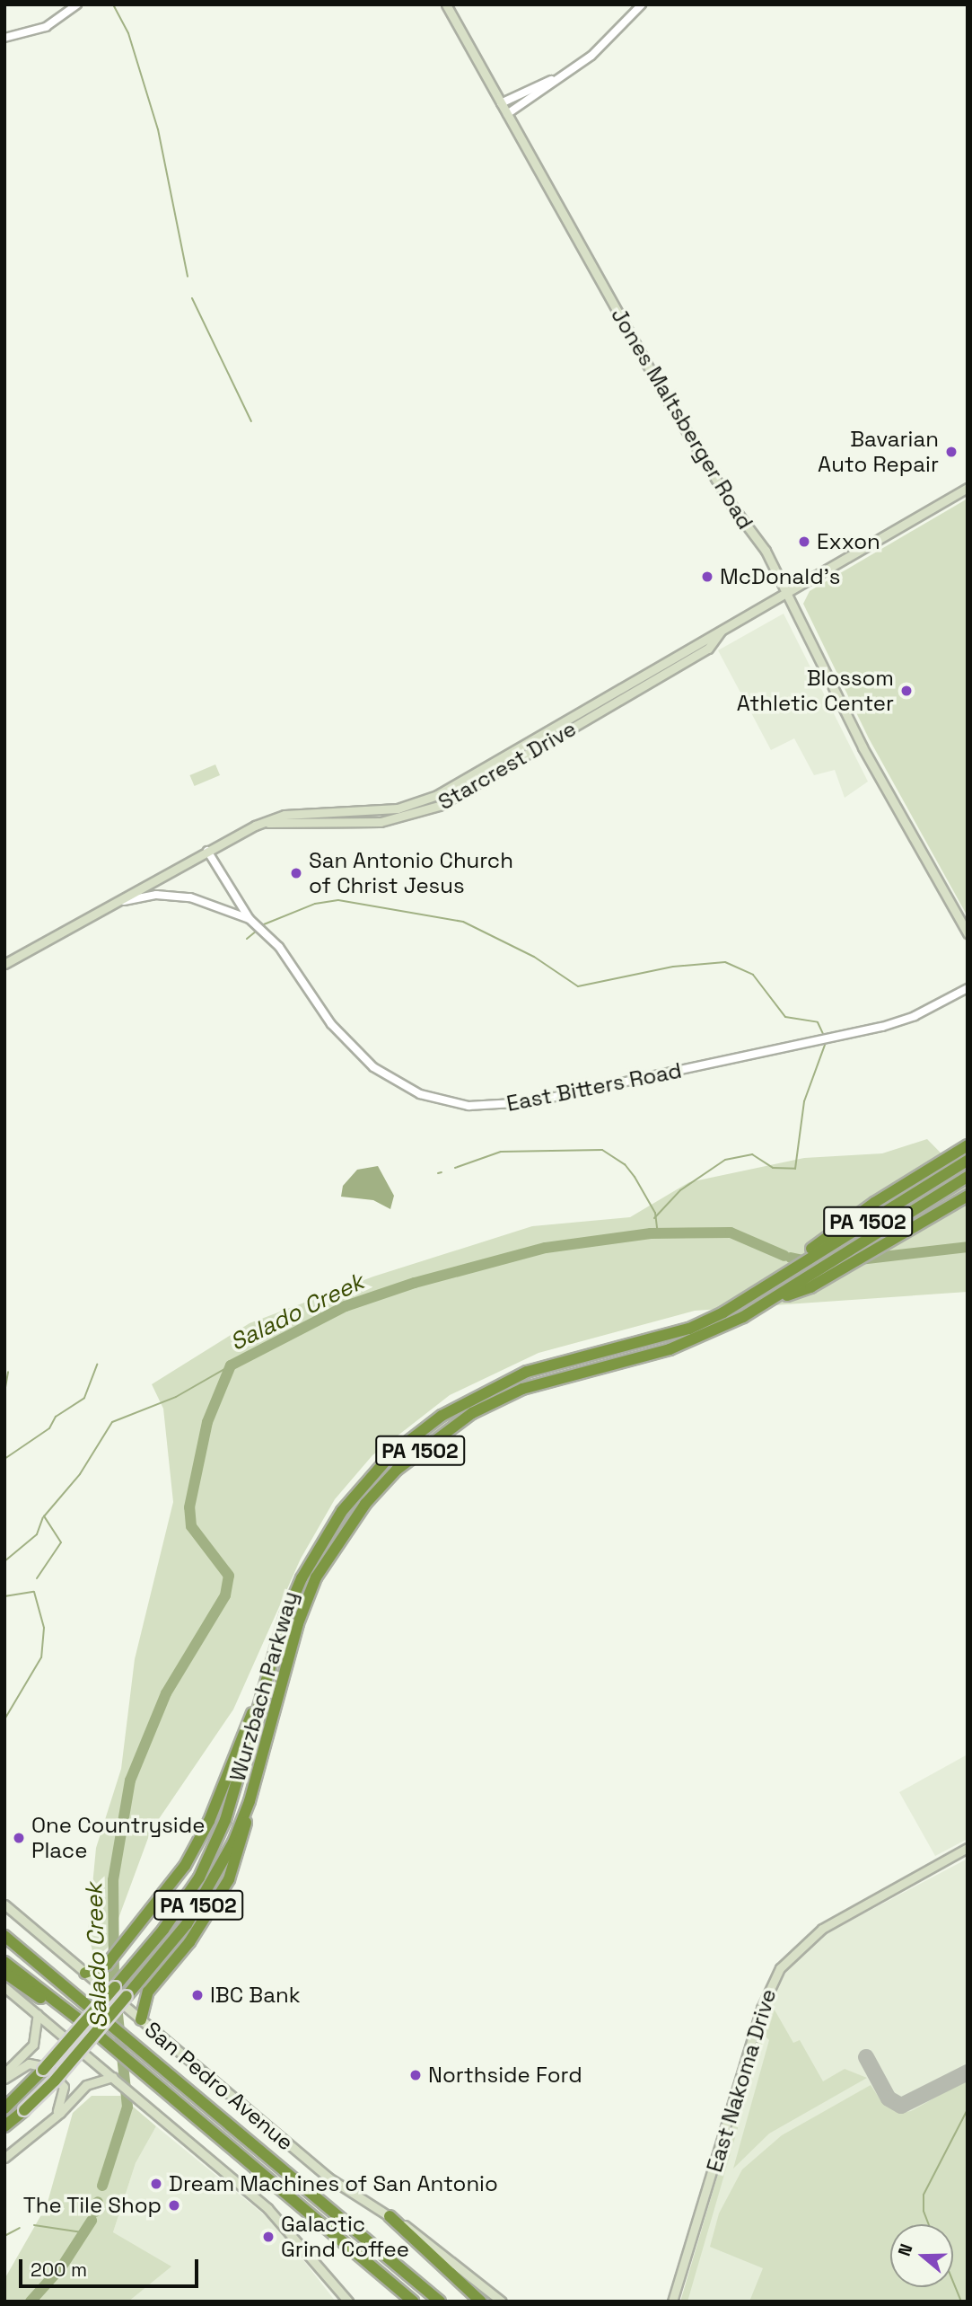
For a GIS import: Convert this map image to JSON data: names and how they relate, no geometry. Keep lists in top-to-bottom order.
{
  "streets": {
    "highway": ["PA 1502", "Wurzbach Parkway"],
    "main road": [
      "Jones Maltsberger Road",
      "Starcrest Drive",
      "East Nakoma Drive",
      "San Pedro Avenue"
    ],
    "street": ["East Bitters Road"]
  },
  "crossings": [
    ["Jones Maltsberger Road", "Starcrest Drive"]
  ],
  "water": ["Salado Creek"],
  "places": [
    "Bavarian Auto Repair",
    "Exxon",
    "McDonald's",
    "Blossom Athletic Center",
    "San Antonio Church of Christ Jesus",
    "One Countryside Place",
    "IBC Bank",
    "Northside Ford",
    "Dream Machines of San Antonio",
    "The Tile Shop",
    "Galactic Grind Coffee"
  ],
  "scale_bar": "200 m",
  "north": "left"
}
